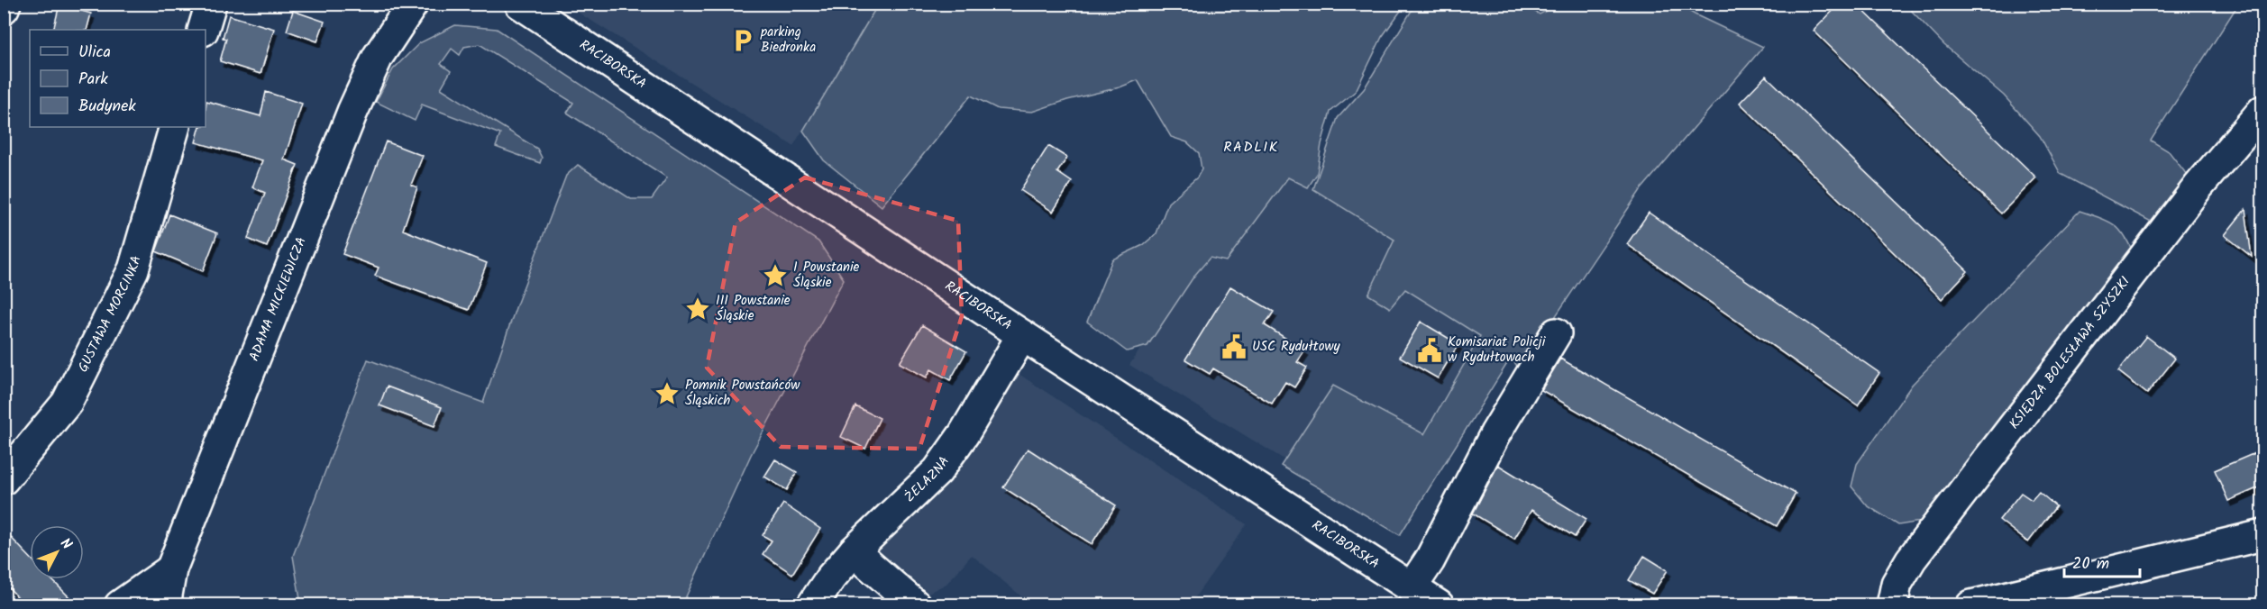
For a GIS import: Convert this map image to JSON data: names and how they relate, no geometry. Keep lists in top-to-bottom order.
{
  "streets": {
    "street": [
      "RACIBORSKA",
      "ADAMA MICKIEWICZA",
      "GUSTAWA MORCINKA",
      "KSIĘDZA BOLESŁAWA SZYSZKI",
      "ŻELAZNA"
    ]
  },
  "crossings": [
    ["RACIBORSKA", "ŻELAZNA"]
  ],
  "districts": ["RADLIK"],
  "places": {
    "parking": ["parking Biedronka"],
    "place": ["I Powstanie Śląskie", "III Powstanie Śląskie", "Pomnik Powstańców Śląskich"],
    "public building": ["USC Rydułtowy", "Komisariat Policji w Rydułtowach"]
  },
  "legend": ["Ulica", "Park", "Budynek"],
  "scale_bar": "20 m",
  "north": "top right"
}
